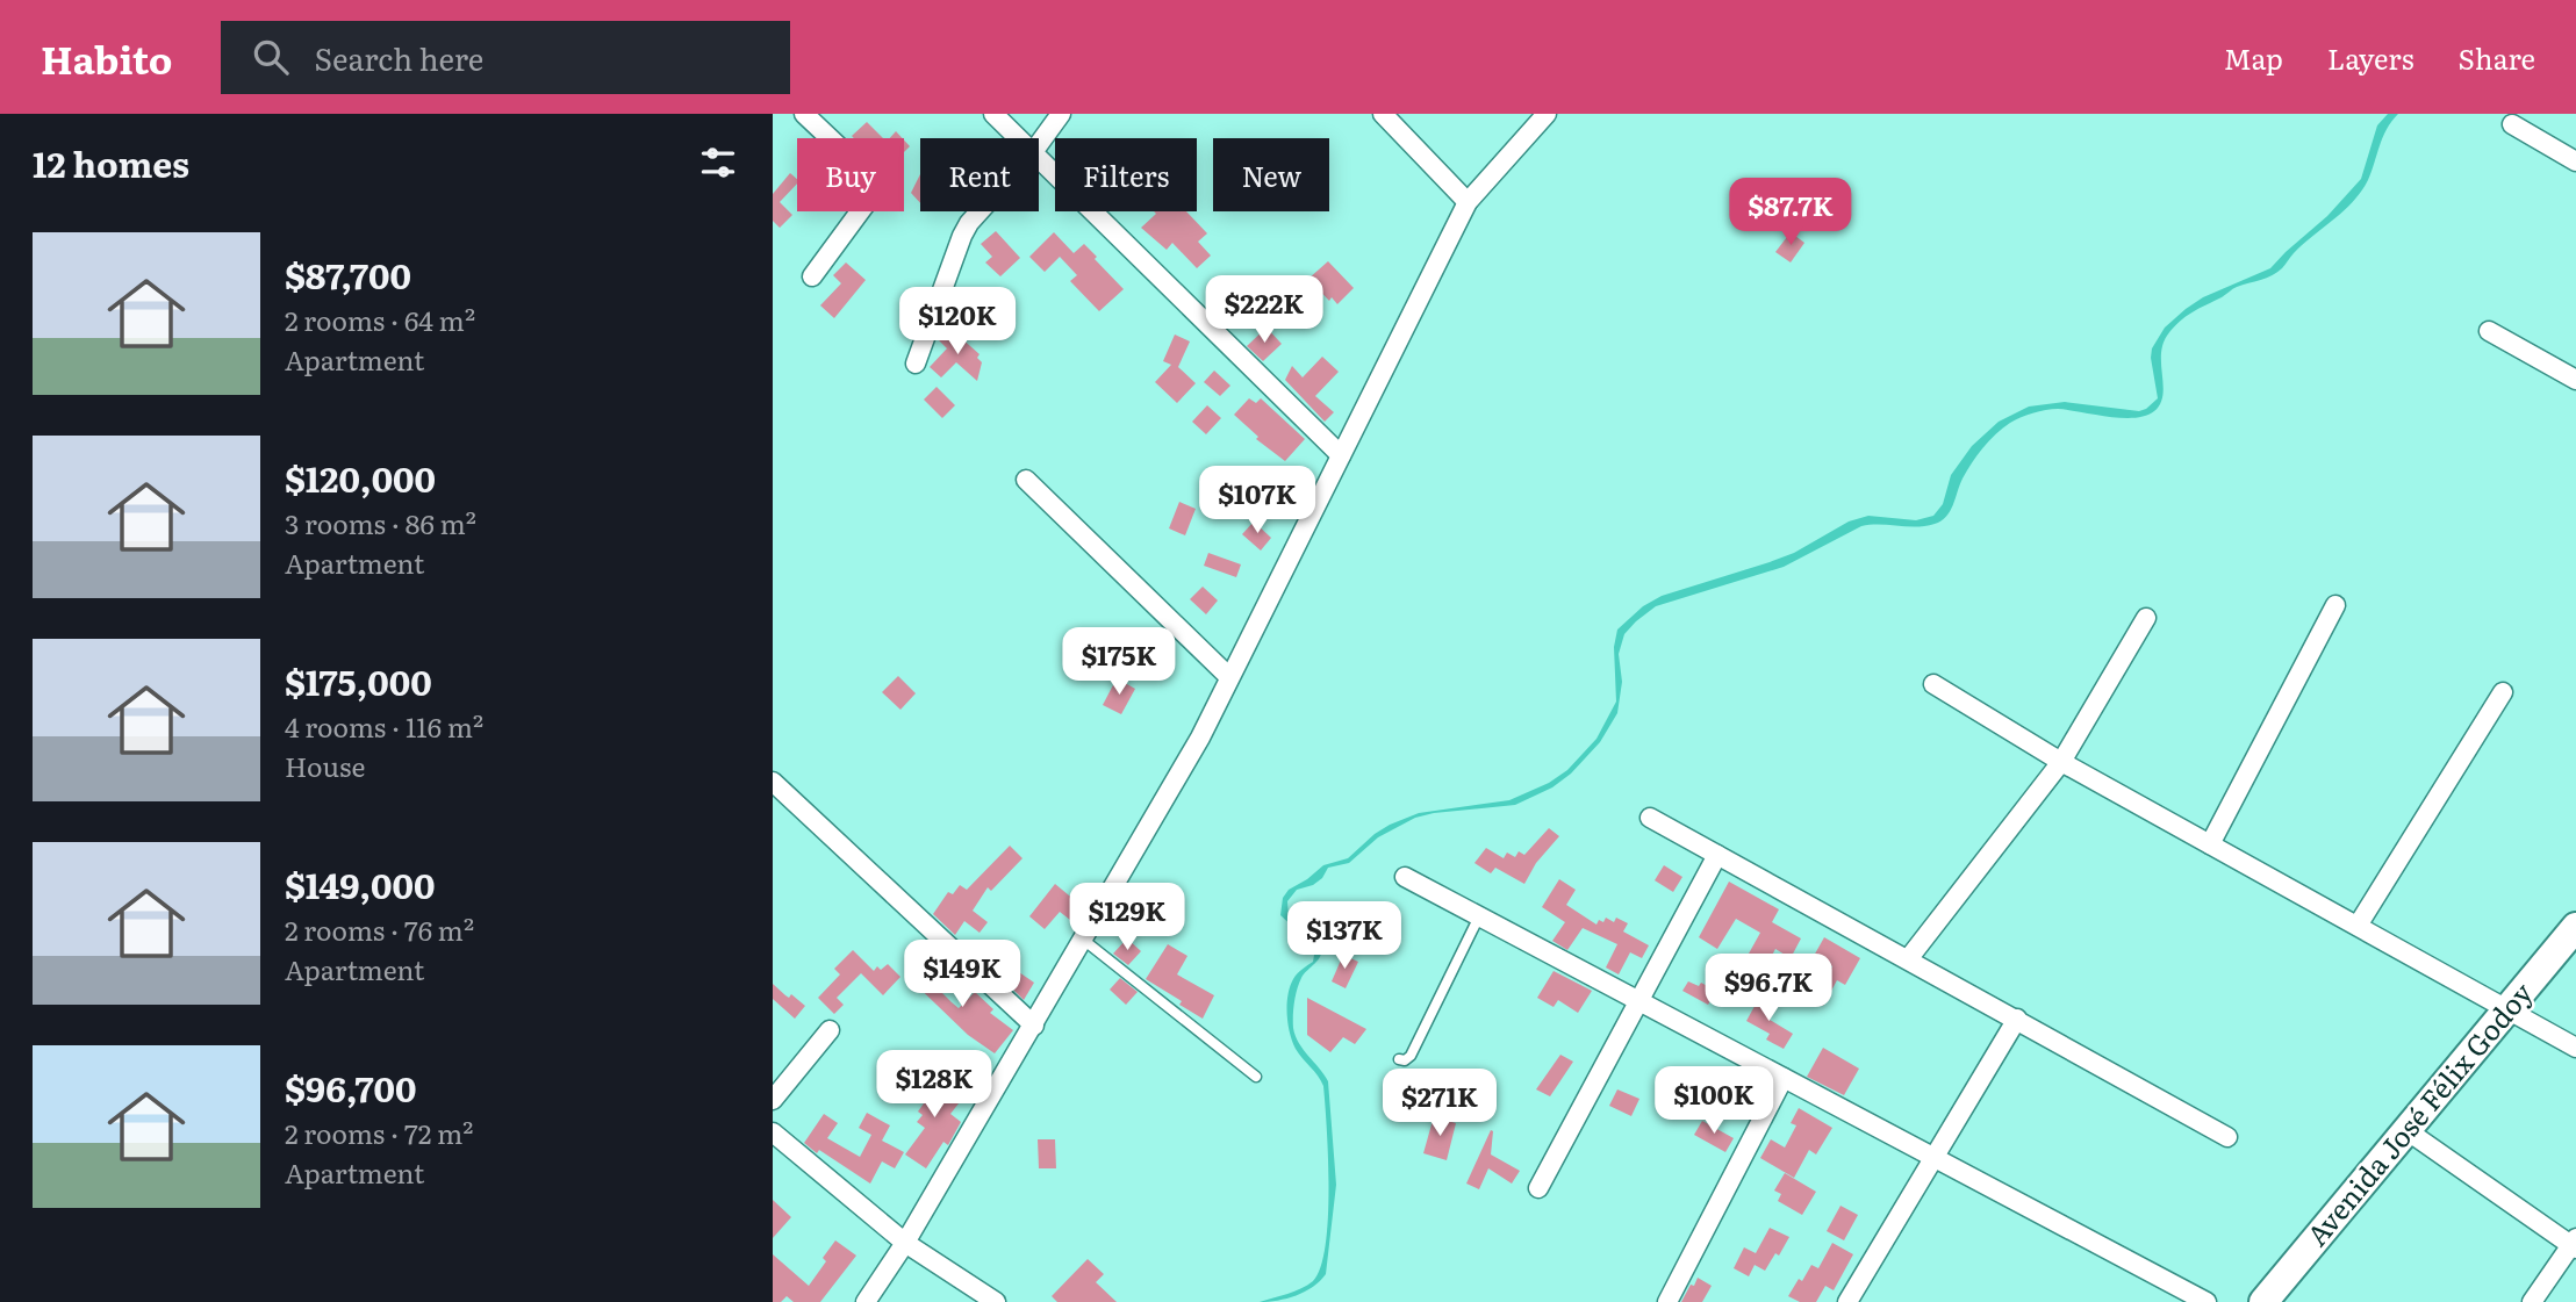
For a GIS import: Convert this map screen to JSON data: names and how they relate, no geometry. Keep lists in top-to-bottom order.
{
  "streets": {
    "main road": ["Avenida José Félix Godoy"]
  },
  "page": {
    "header": "Habito",
    "search": "Search here",
    "nav": ["Map", "Layers", "Share"],
    "heading": "12 homes",
    "chip": [
      "Buy",
      "Rent",
      "Filters",
      "New"
    ],
    "price": [
      "$87.7K",
      "$222K",
      "$120K",
      "$107K",
      "$175K",
      "$129K",
      "$137K",
      "$149K",
      "$96.7K",
      "$128K",
      "$100K",
      "$271K"
    ],
    "list": [
      {
        "name": "$87,700",
        "note": "2 rooms · 64 m² · Apartment"
      },
      {
        "name": "$120,000",
        "note": "3 rooms · 86 m² · Apartment"
      },
      {
        "name": "$175,000",
        "note": "4 rooms · 116 m² · House"
      },
      {
        "name": "$149,000",
        "note": "2 rooms · 76 m² · Apartment"
      },
      {
        "name": "$96,700",
        "note": "2 rooms · 72 m² · Apartment"
      }
    ]
  }
}
